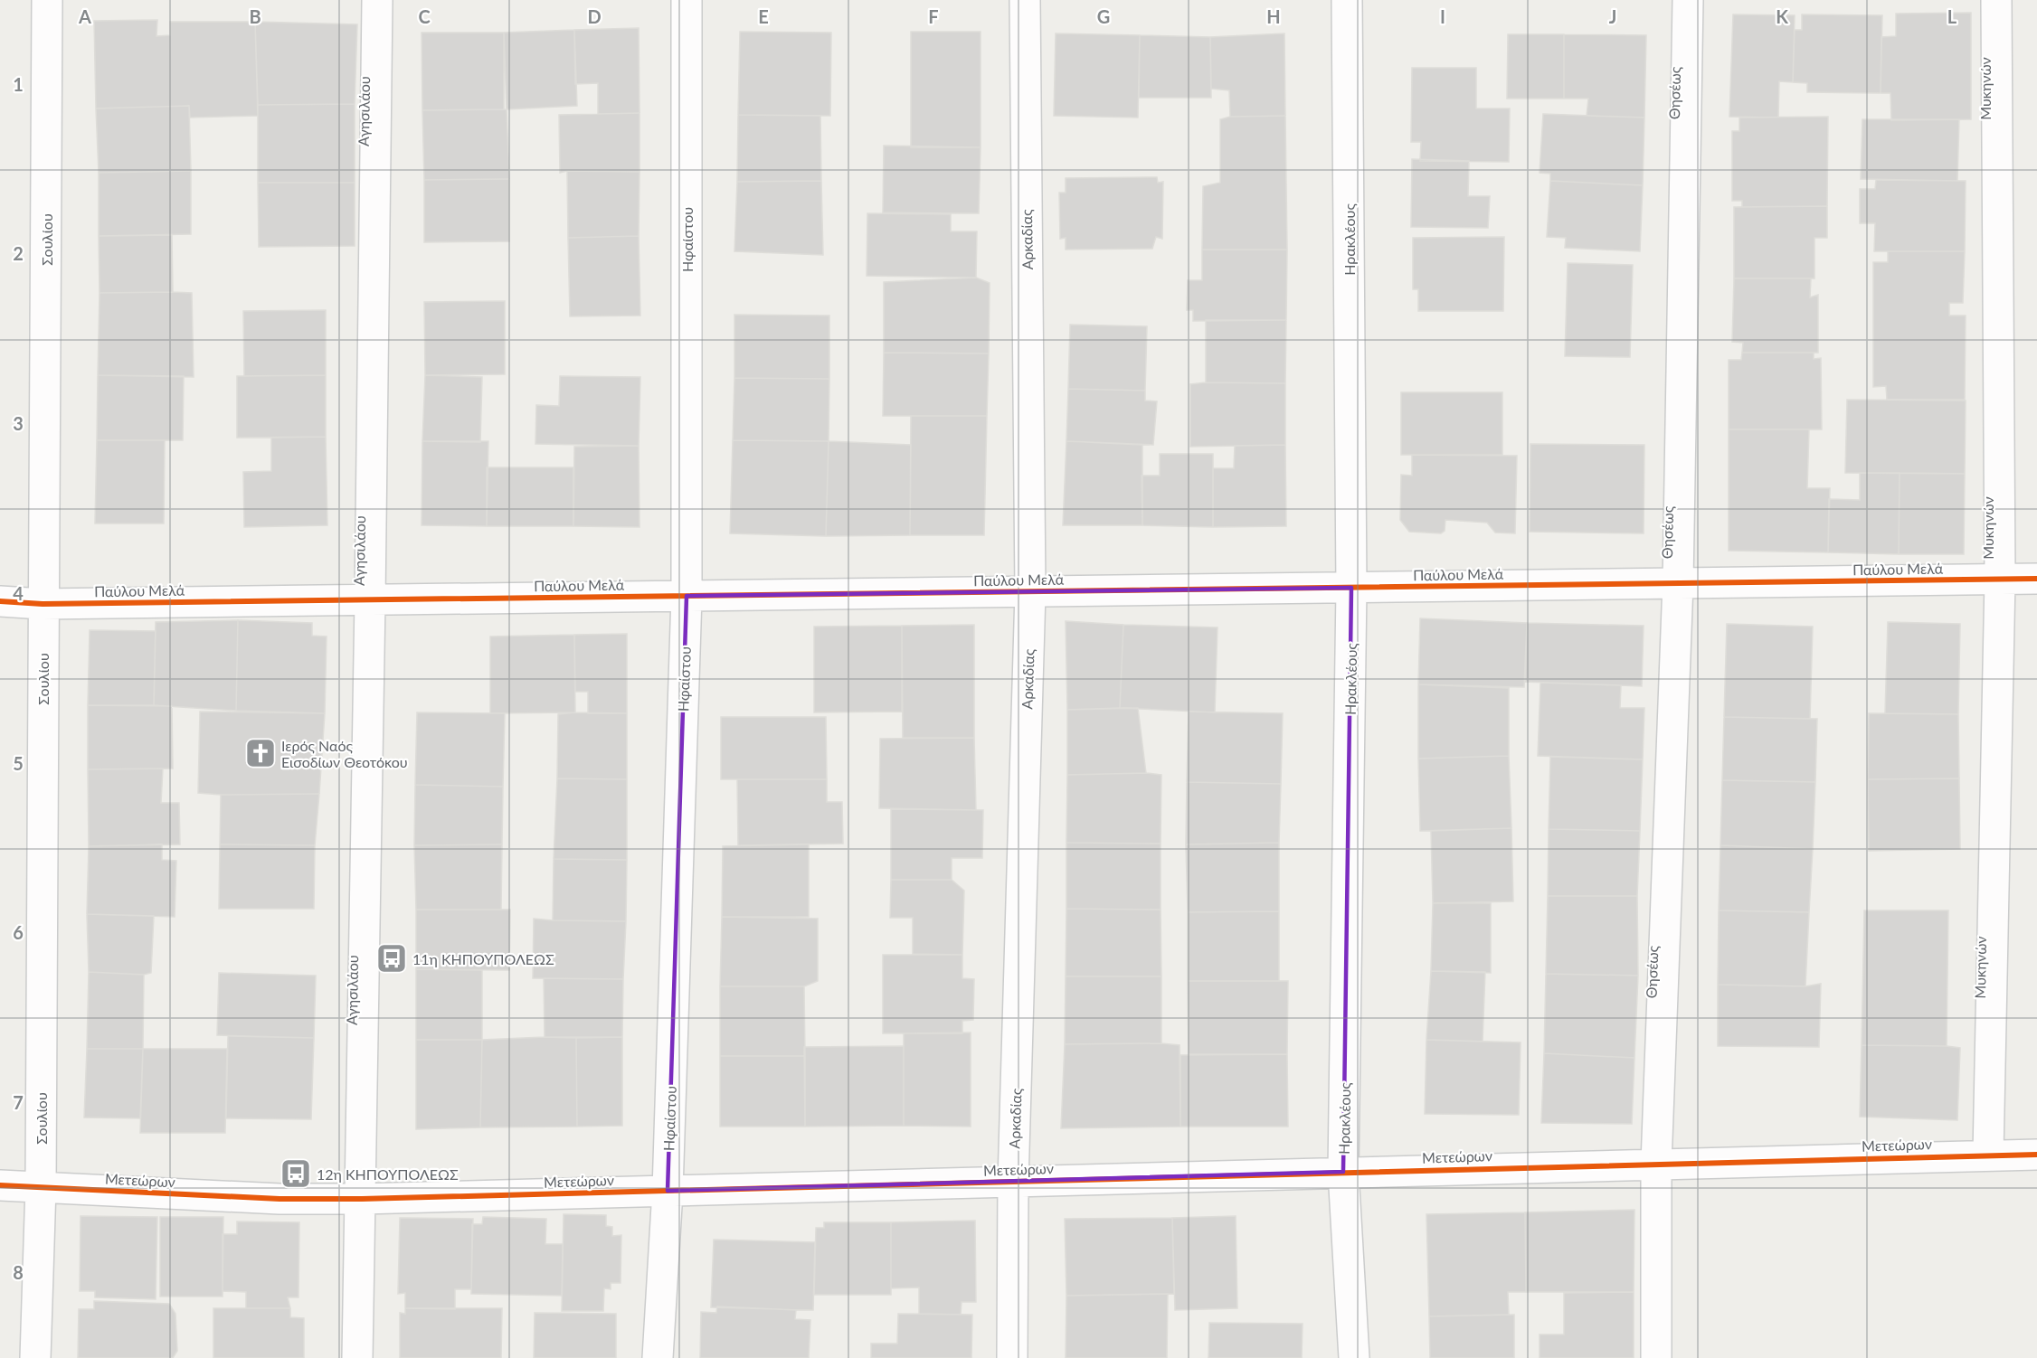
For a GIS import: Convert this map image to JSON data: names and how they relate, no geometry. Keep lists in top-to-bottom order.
{
  "streets": {
    "street": [
      "Μυκηνών",
      "Θησέως",
      "Αγησιλάου",
      "Σουλίου",
      "Ηφαίστου",
      "Αρκαδίας",
      "Ηρακλέους",
      "Παύλου Μελά",
      "Μετεώρων"
    ]
  },
  "crossings": [
    ["Μυκηνών", "Παύλου Μελά"],
    ["Μυκηνών", "Μετεώρων"],
    ["Θησέως", "Παύλου Μελά"],
    ["Θησέως", "Μετεώρων"],
    ["Αγησιλάου", "Παύλου Μελά"],
    ["Αγησιλάου", "Μετεώρων"],
    ["Σουλίου", "Παύλου Μελά"],
    ["Σουλίου", "Μετεώρων"],
    ["Ηφαίστου", "Παύλου Μελά"],
    ["Ηφαίστου", "Μετεώρων"],
    ["Αρκαδίας", "Παύλου Μελά"],
    ["Αρκαδίας", "Μετεώρων"],
    ["Ηρακλέους", "Παύλου Μελά"],
    ["Ηρακλέους", "Μετεώρων"]
  ],
  "places": {
    "church": ["Ιερός Ναός Εισοδίων Θεοτόκου"],
    "bus stop": ["11η ΚΗΠΟΥΠΟΛΕΩΣ", "12η ΚΗΠΟΥΠΟΛΕΩΣ"]
  },
  "grid": {
    "columns": [
      "A",
      "B",
      "C",
      "D",
      "E",
      "F",
      "G",
      "H",
      "I",
      "J",
      "K",
      "L"
    ],
    "rows": [
      "1",
      "2",
      "3",
      "4",
      "5",
      "6",
      "7",
      "8"
    ]
  }
}
